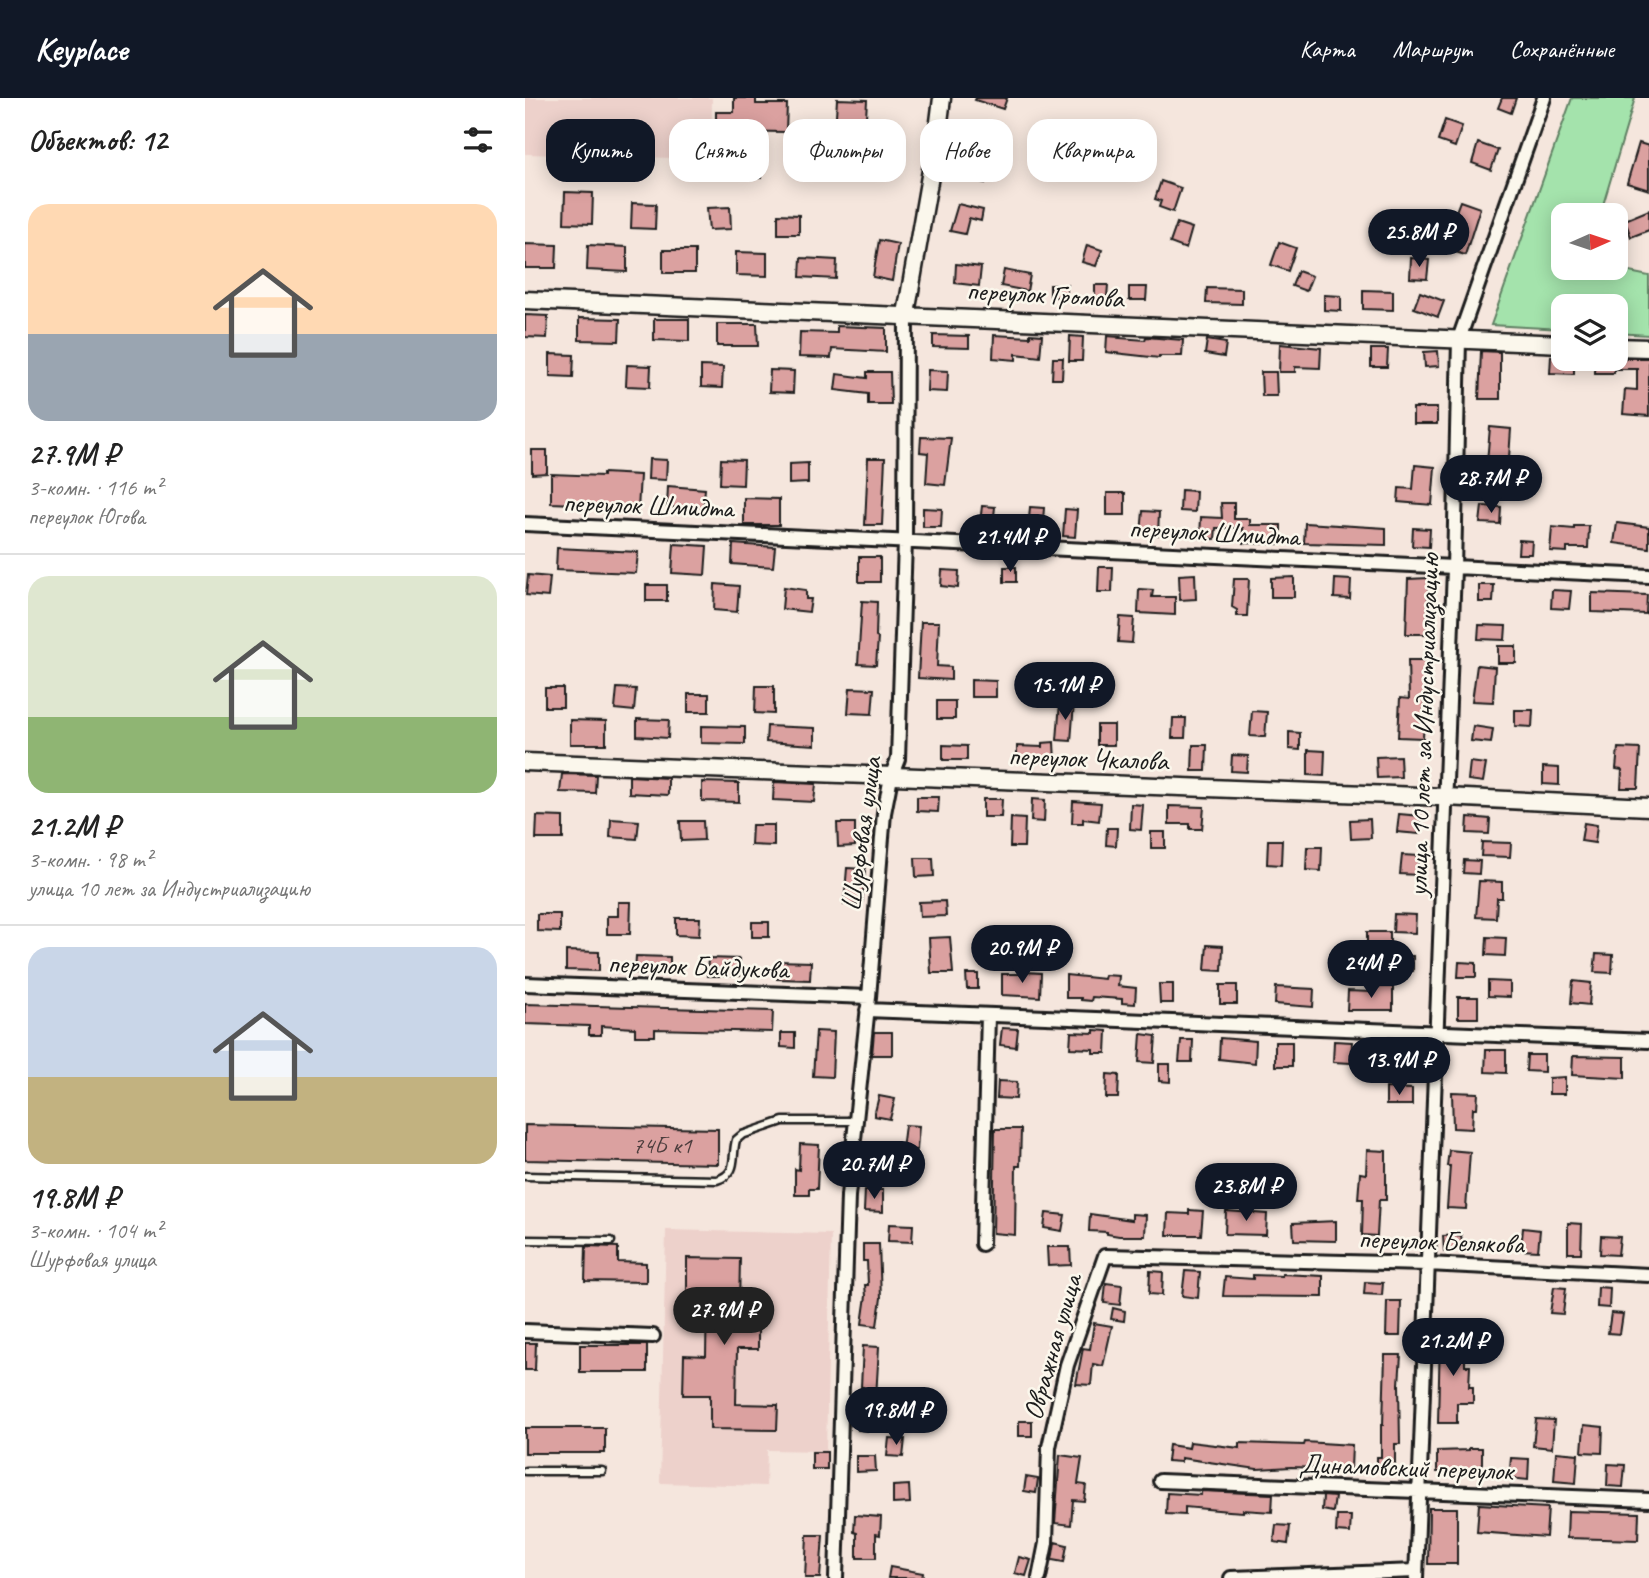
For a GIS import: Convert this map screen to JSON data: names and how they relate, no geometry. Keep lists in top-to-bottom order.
{
  "streets": {
    "street": [
      "переулок Громова",
      "переулок Шмидта",
      "улица 10 лет за Индустриализацию",
      "переулок Чкалова",
      "Шурфовая улица",
      "переулок Байдукова",
      "переулок Белякова",
      "Овражная улица",
      "Динамовский переулок"
    ]
  },
  "crossings": [
    ["переулок Громова", "улица 10 лет за Индустриализацию"],
    ["переулок Громова", "Шурфовая улица"],
    ["переулок Шмидта", "улица 10 лет за Индустриализацию"],
    ["переулок Шмидта", "Шурфовая улица"],
    ["улица 10 лет за Индустриализацию", "переулок Чкалова"],
    ["улица 10 лет за Индустриализацию", "переулок Байдукова"],
    ["улица 10 лет за Индустриализацию", "переулок Белякова"],
    ["улица 10 лет за Индустриализацию", "Динамовский переулок"],
    ["переулок Чкалова", "Шурфовая улица"],
    ["Шурфовая улица", "переулок Байдукова"],
    ["переулок Белякова", "Овражная улица"]
  ],
  "house_numbers": ["74Б к1"],
  "north": "right",
  "page": {
    "header": "Keyplace",
    "nav": ["Карта", "Маршрут", "Сохранённые"],
    "heading": "Объектов: 12",
    "chip": [
      "Купить",
      "Снять",
      "Фильтры",
      "Новое",
      "Квартира"
    ],
    "list": [
      {
        "name": "27.9M ₽",
        "note": "3-комн. · 116 m² · переулок Югова"
      },
      {
        "name": "21.2M ₽",
        "note": "3-комн. · 98 m² · улица 10 лет за Индустриализацию"
      },
      {
        "name": "19.8M ₽",
        "note": "3-комн. · 104 m² · Шурфовая улица"
      }
    ],
    "price": [
      "25.8M ₽",
      "28.7M ₽",
      "21.4M ₽",
      "15.1M ₽",
      "20.9M ₽",
      "24M ₽",
      "13.9M ₽",
      "20.7M ₽",
      "23.8M ₽",
      "27.9M ₽",
      "21.2M ₽",
      "19.8M ₽"
    ]
  }
}
